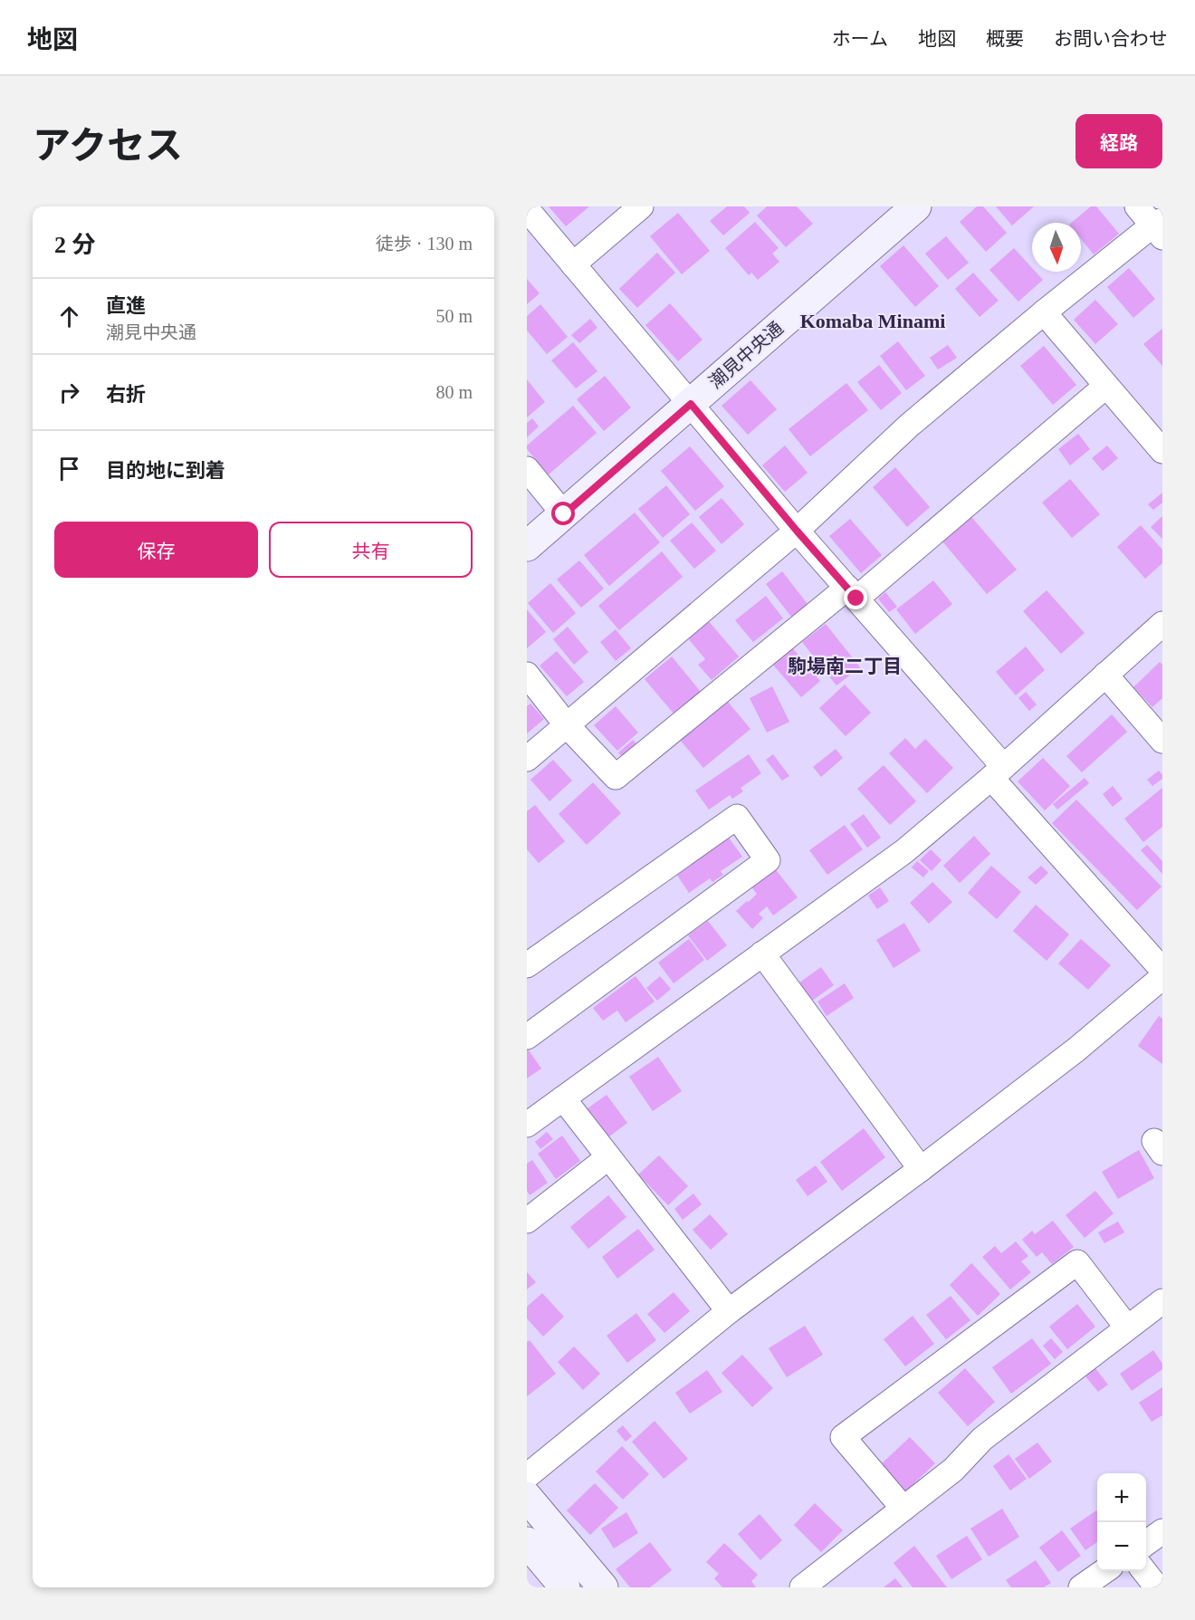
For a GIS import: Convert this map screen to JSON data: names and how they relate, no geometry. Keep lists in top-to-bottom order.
{
  "streets": {
    "street": ["潮見中央通"]
  },
  "districts": ["Komaba Minami", "駒場南二丁目"],
  "north": "bottom",
  "page": {
    "header": "地図",
    "nav": [
      "ホーム",
      "地図",
      "概要",
      "お問い合わせ"
    ],
    "title": "アクセス",
    "buttons": [
      "経路",
      ["保存", "共有"]
    ],
    "heading": ["2 分", "徒歩 · 130 m"],
    "list": [
      ["直進", "潮見中央通", "50 m"],
      ["右折", "80 m"],
      "目的地に到着"
    ],
    "map_buttons": ["+", "−"]
  }
}
